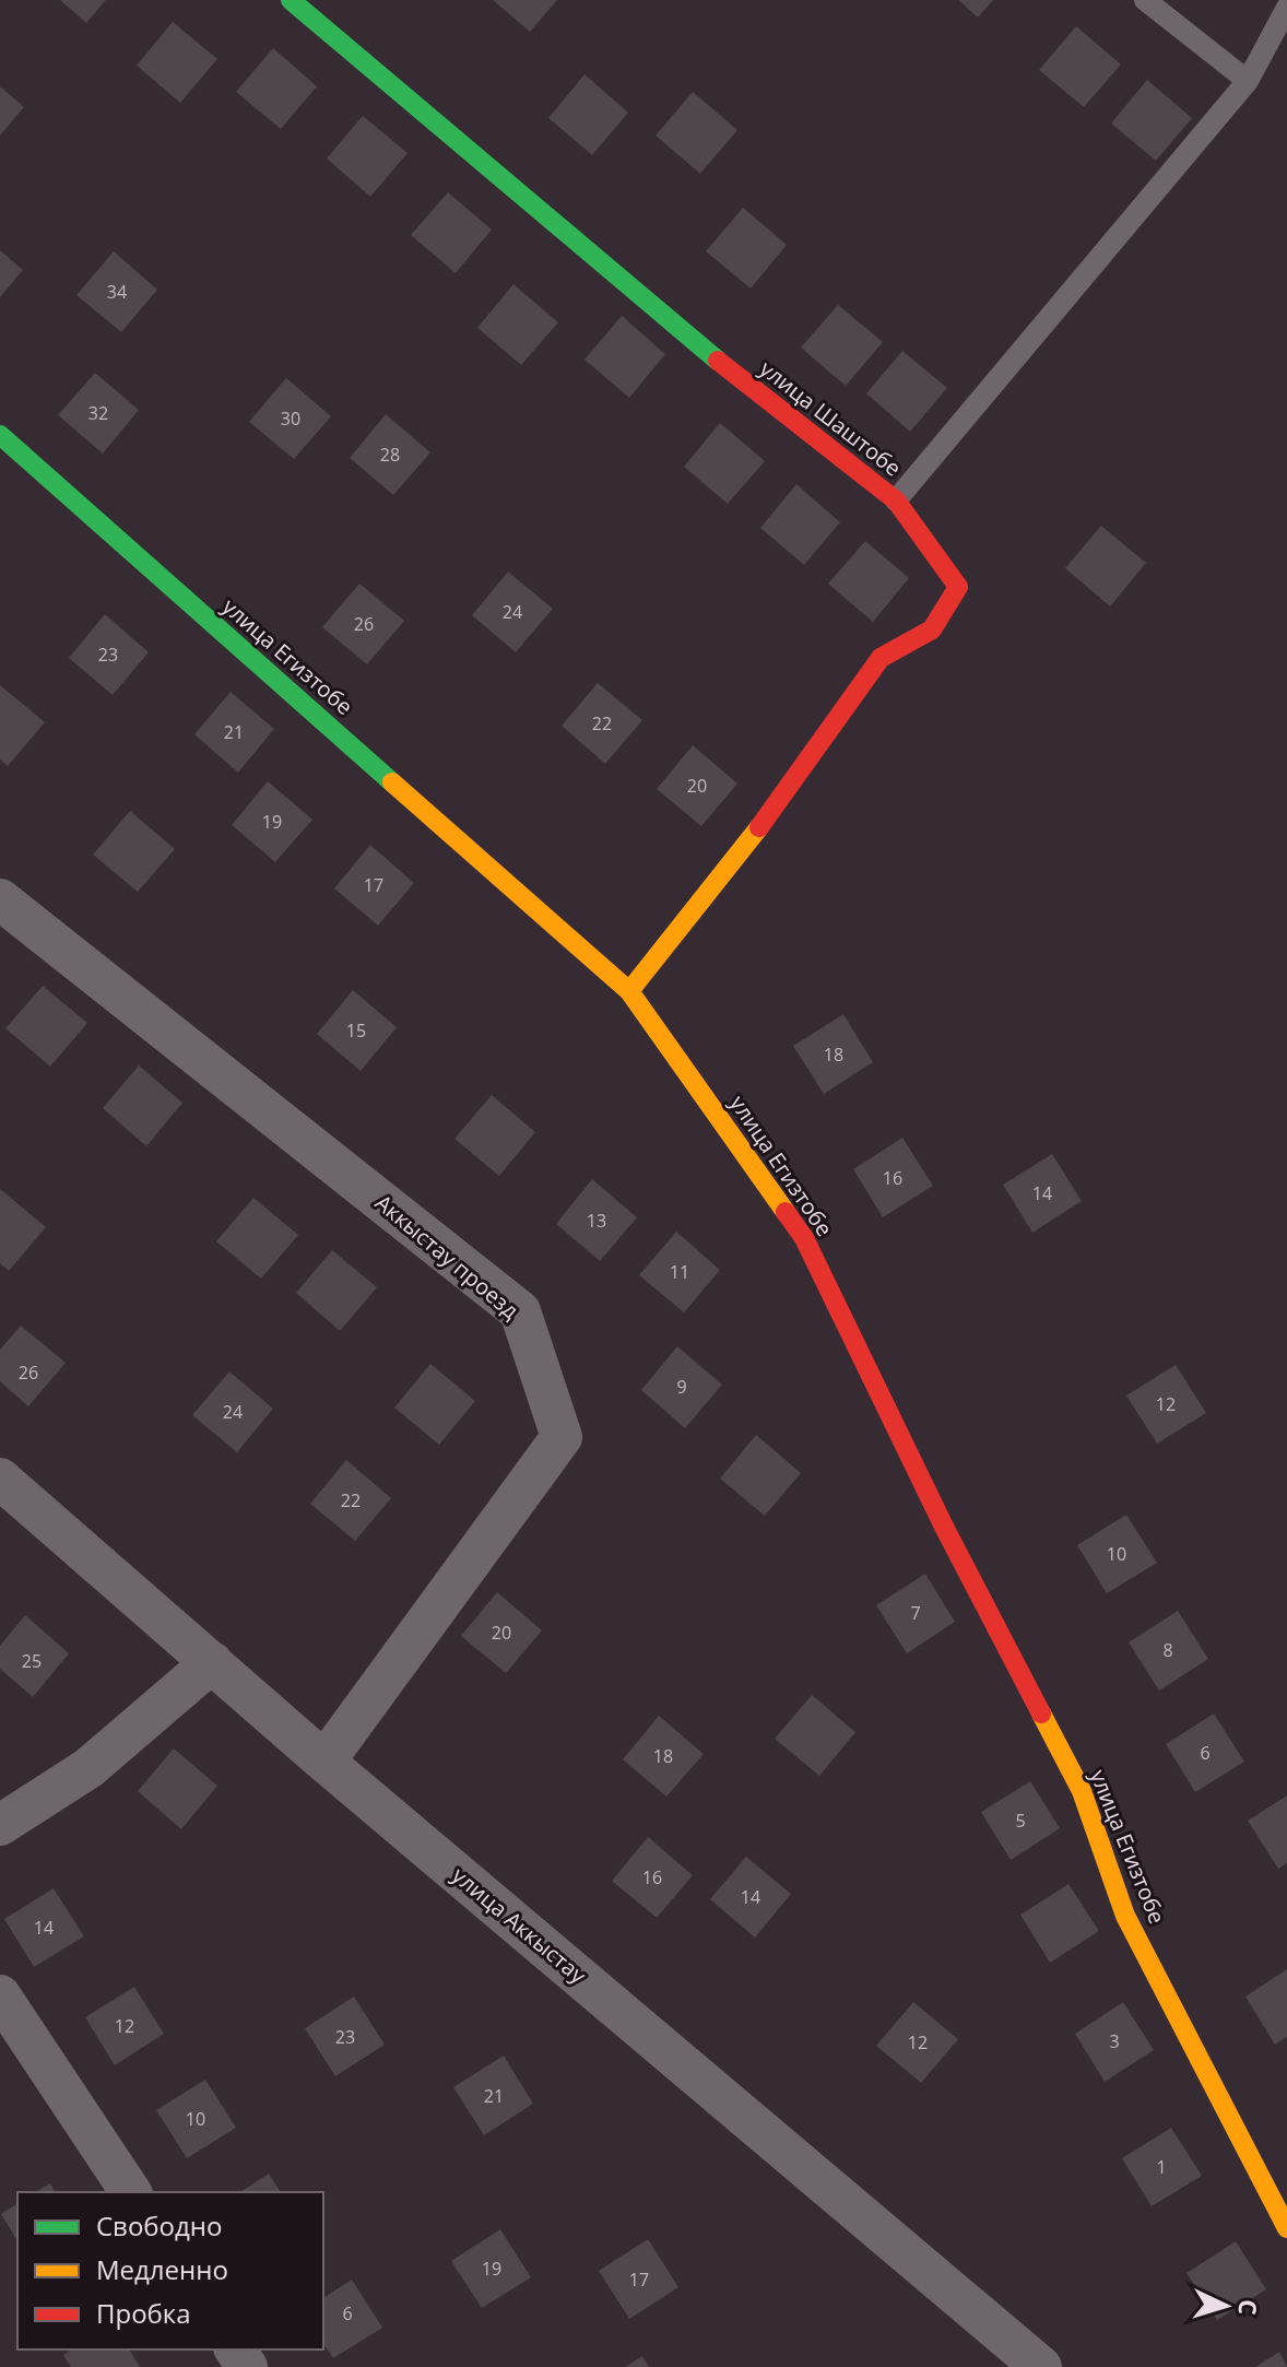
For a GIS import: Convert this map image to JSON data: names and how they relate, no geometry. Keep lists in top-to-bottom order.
{
  "streets": {
    "street": [
      "улица Шаштобе",
      "улица Егизтобе",
      "Аккыстау проезд",
      "улица Аккыстау"
    ]
  },
  "crossings": [
    ["улица Шаштобе", "улица Егизтобе"],
    ["Аккыстау проезд", "улица Аккыстау"]
  ],
  "house_numbers": [
    "34",
    "32",
    "30",
    "28",
    "24",
    "26",
    "23",
    "22",
    "21",
    "20",
    "19",
    "17",
    "15",
    "18",
    "16",
    "14",
    "13",
    "11",
    "26",
    "9",
    "12",
    "24",
    "22",
    "10",
    "7",
    "20",
    "8",
    "25",
    "6",
    "18",
    "5",
    "16",
    "14",
    "14",
    "12",
    "23",
    "3",
    "12",
    "21",
    "10",
    "1",
    "19",
    "17",
    "6"
  ],
  "legend": ["Свободно", "Медленно", "Пробка"],
  "north": "right"
}
